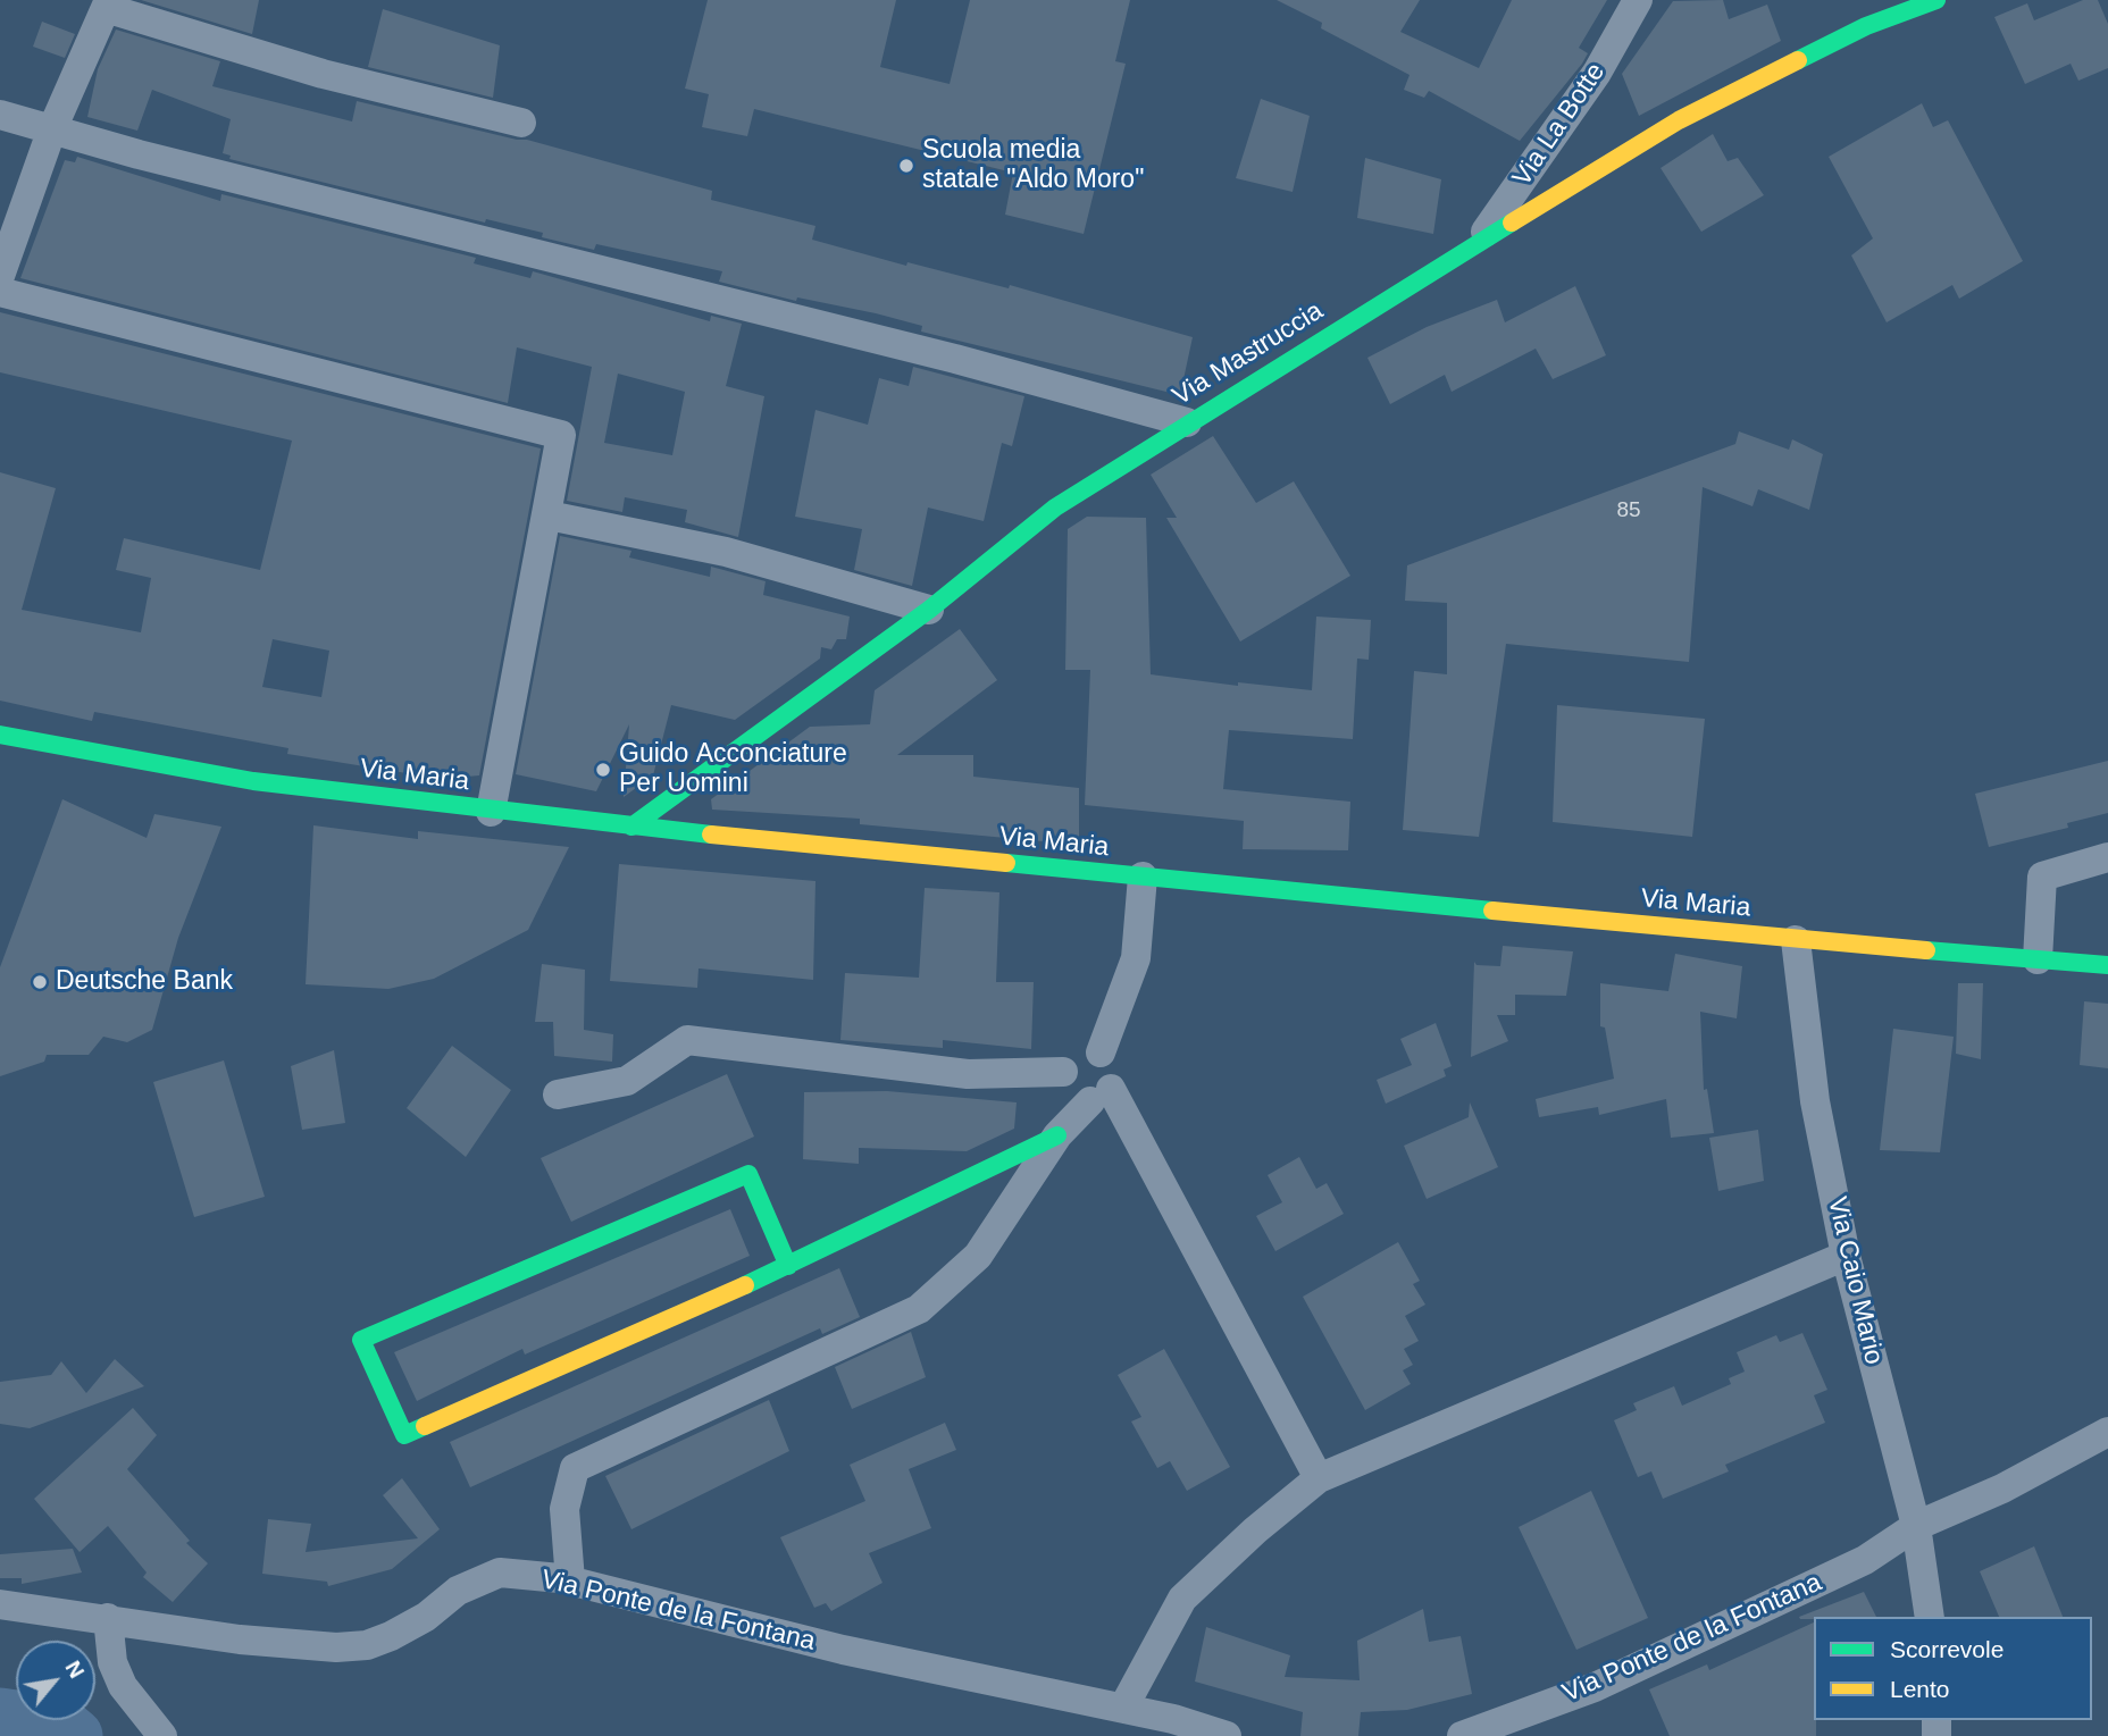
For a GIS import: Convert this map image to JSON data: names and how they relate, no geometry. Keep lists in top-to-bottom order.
{
  "streets": {
    "street": [
      "Via La Botte",
      "Via Mastruccia",
      "Via Maria",
      "Via Caio Mario",
      "Via Ponte de la Fontana"
    ]
  },
  "crossings": [
    ["Via La Botte", "Via Mastruccia"],
    ["Via Mastruccia", "Via Maria"],
    ["Via Maria", "Via Caio Mario"],
    ["Via Caio Mario", "Via Ponte de la Fontana"]
  ],
  "places": ["Scuola media statale \"Aldo Moro\"", "Guido Acconciature Per Uomini", "Deutsche Bank"],
  "house_numbers": ["85"],
  "legend": ["Scorrevole", "Lento"],
  "north": "top right"
}
